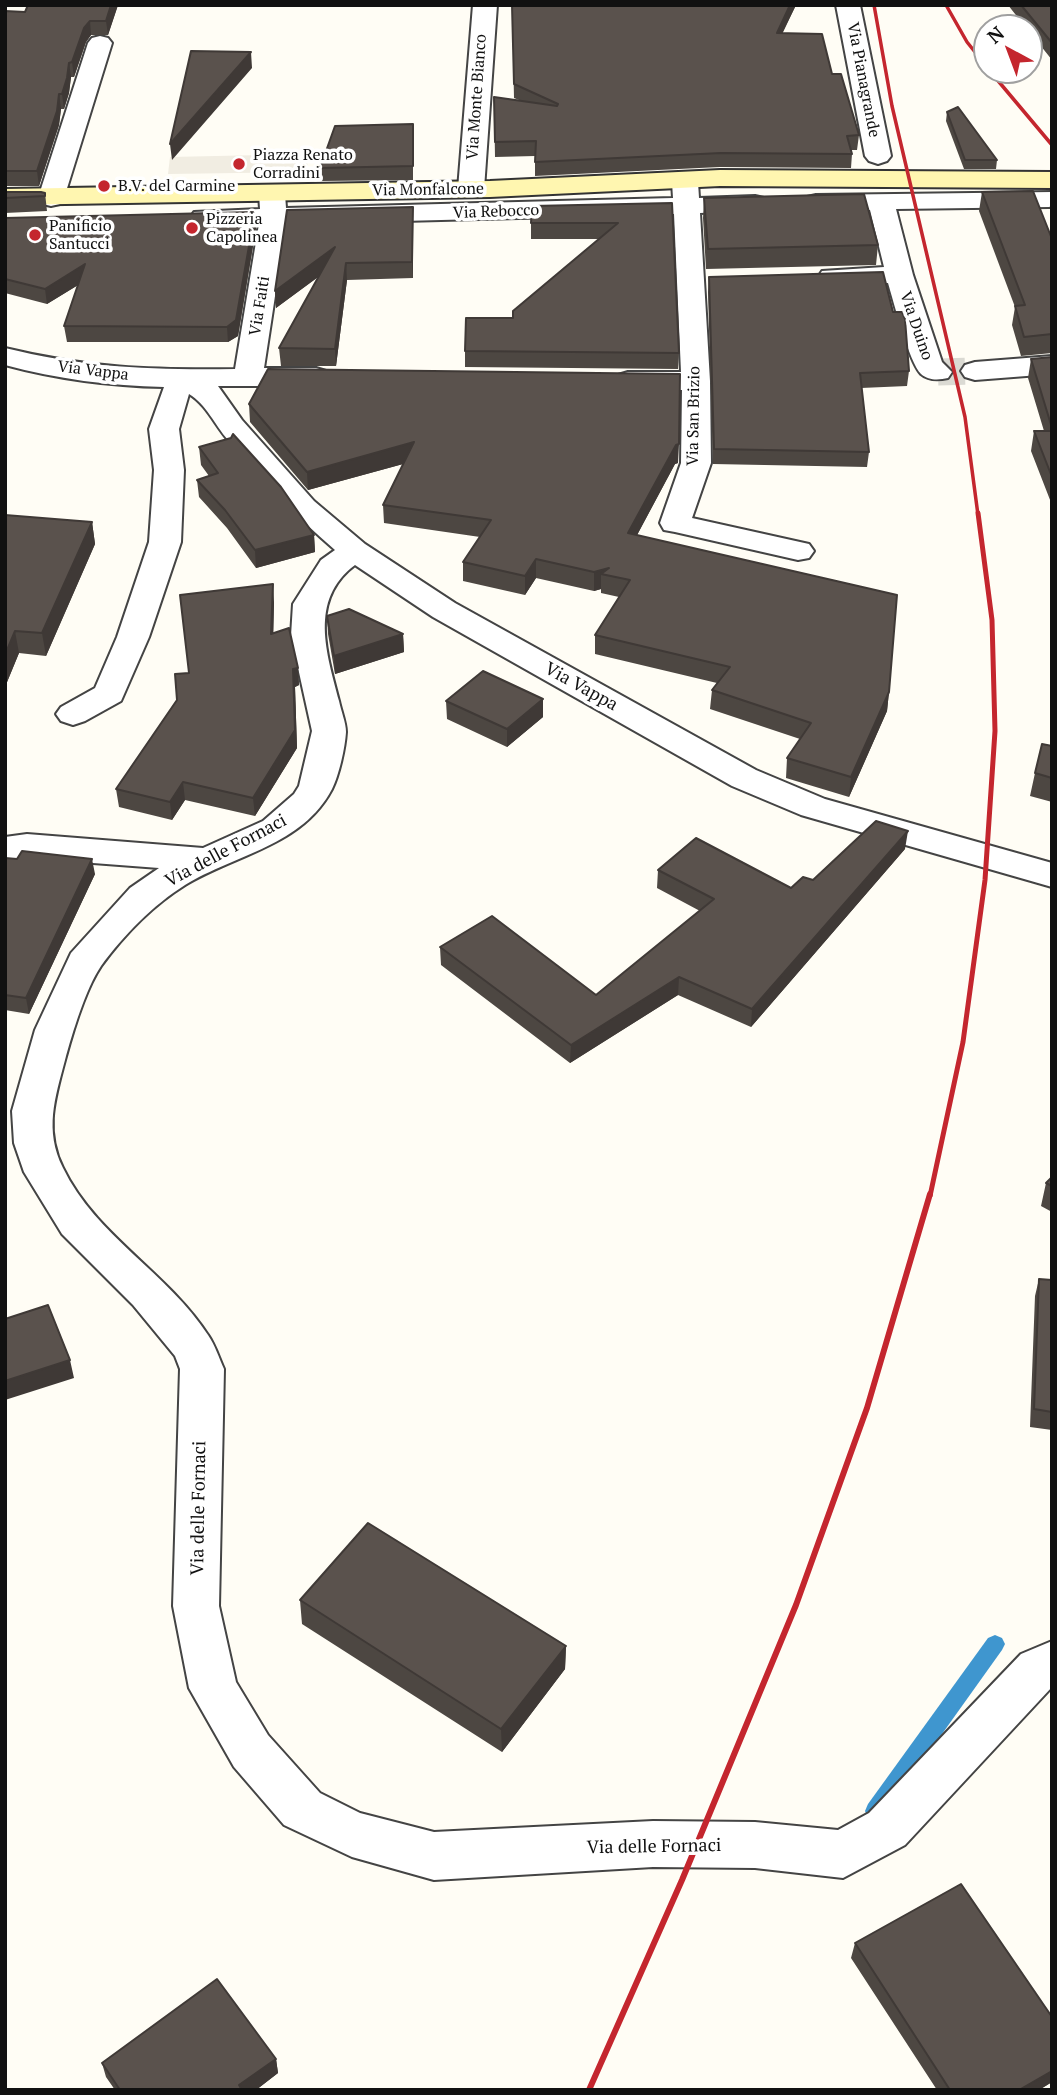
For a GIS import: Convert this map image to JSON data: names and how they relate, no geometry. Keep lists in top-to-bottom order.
{
  "streets": {
    "main road": ["Via Monfalcone"],
    "street": [
      "Via Pianagrande",
      "Via Monte Bianco",
      "Via Rebocco",
      "Via Faiti",
      "Via Duino",
      "Via Vappa",
      "Via San Brizio",
      "Via delle Fornaci"
    ]
  },
  "crossings": [
    ["Via Pianagrande", "Via Monfalcone"],
    ["Via Monte Bianco", "Via Monfalcone"],
    ["Via Monfalcone", "Via Rebocco"],
    ["Via Monfalcone", "Via Faiti"],
    ["Via Monfalcone", "Via San Brizio"],
    ["Via Rebocco", "Via Faiti"],
    ["Via Rebocco", "Via Duino"],
    ["Via Rebocco", "Via San Brizio"],
    ["Via Faiti", "Via Vappa"],
    ["Via Vappa", "Via delle Fornaci"]
  ],
  "places": [
    "Piazza Renato Corradini",
    "B.V. del Carmine",
    "Pizzeria Capolinea",
    "Panificio Santucci"
  ],
  "north": "top left"
}
